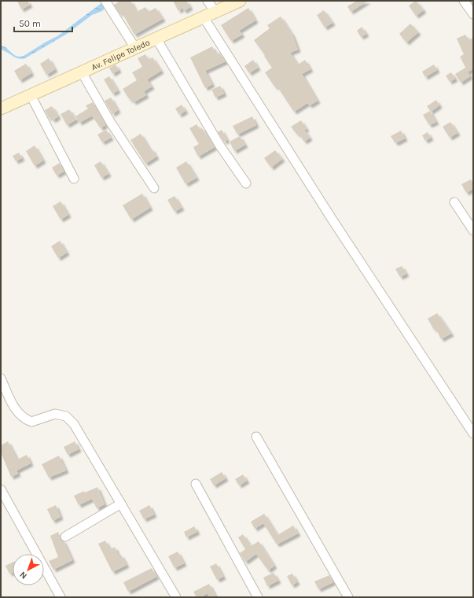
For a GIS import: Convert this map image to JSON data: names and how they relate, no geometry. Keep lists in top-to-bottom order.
{
  "streets": {
    "main road": ["Av. Felipe Toledo"]
  },
  "scale_bar": "50 m",
  "north": "bottom left"
}
